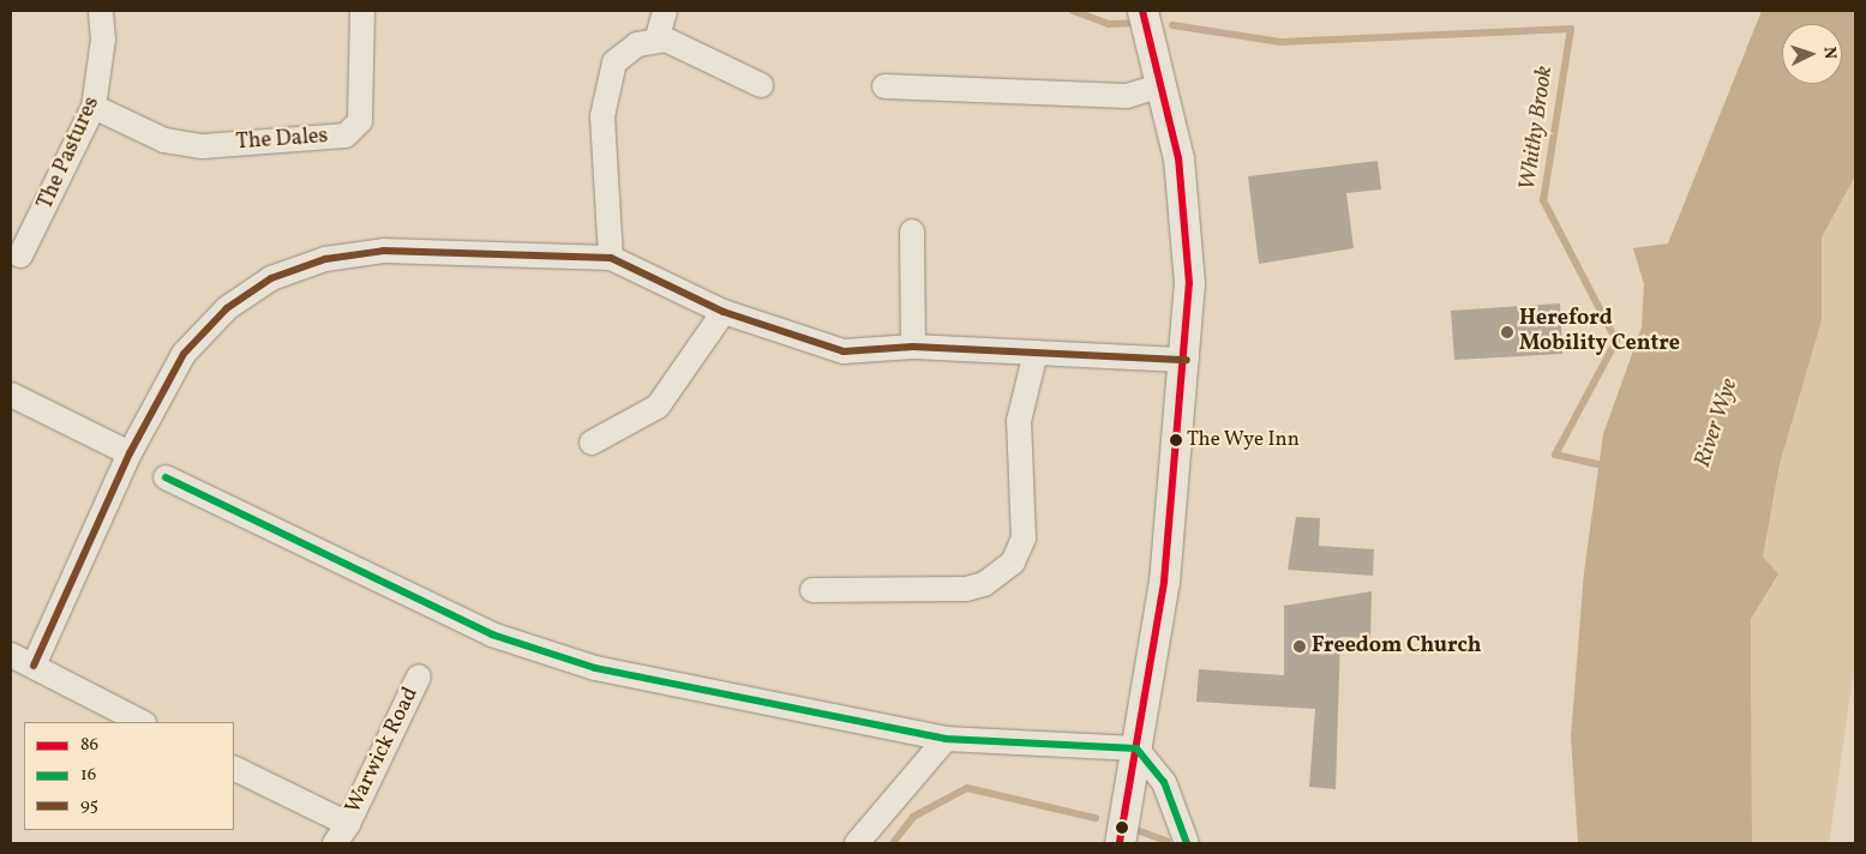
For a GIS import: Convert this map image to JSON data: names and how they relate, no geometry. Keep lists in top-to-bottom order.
{
  "streets": {
    "street": ["The Dales", "The Pastures", "Warwick Road"]
  },
  "crossings": [
    ["The Dales", "The Pastures"]
  ],
  "water": ["Whithy Brook", "River Wye"],
  "places": ["Hereford Mobility Centre", "The Wye Inn", "Freedom Church"],
  "lines": ["transit line 86", "transit line 95", "transit line 16"],
  "legend": ["86", "16", "95"],
  "north": "right"
}
